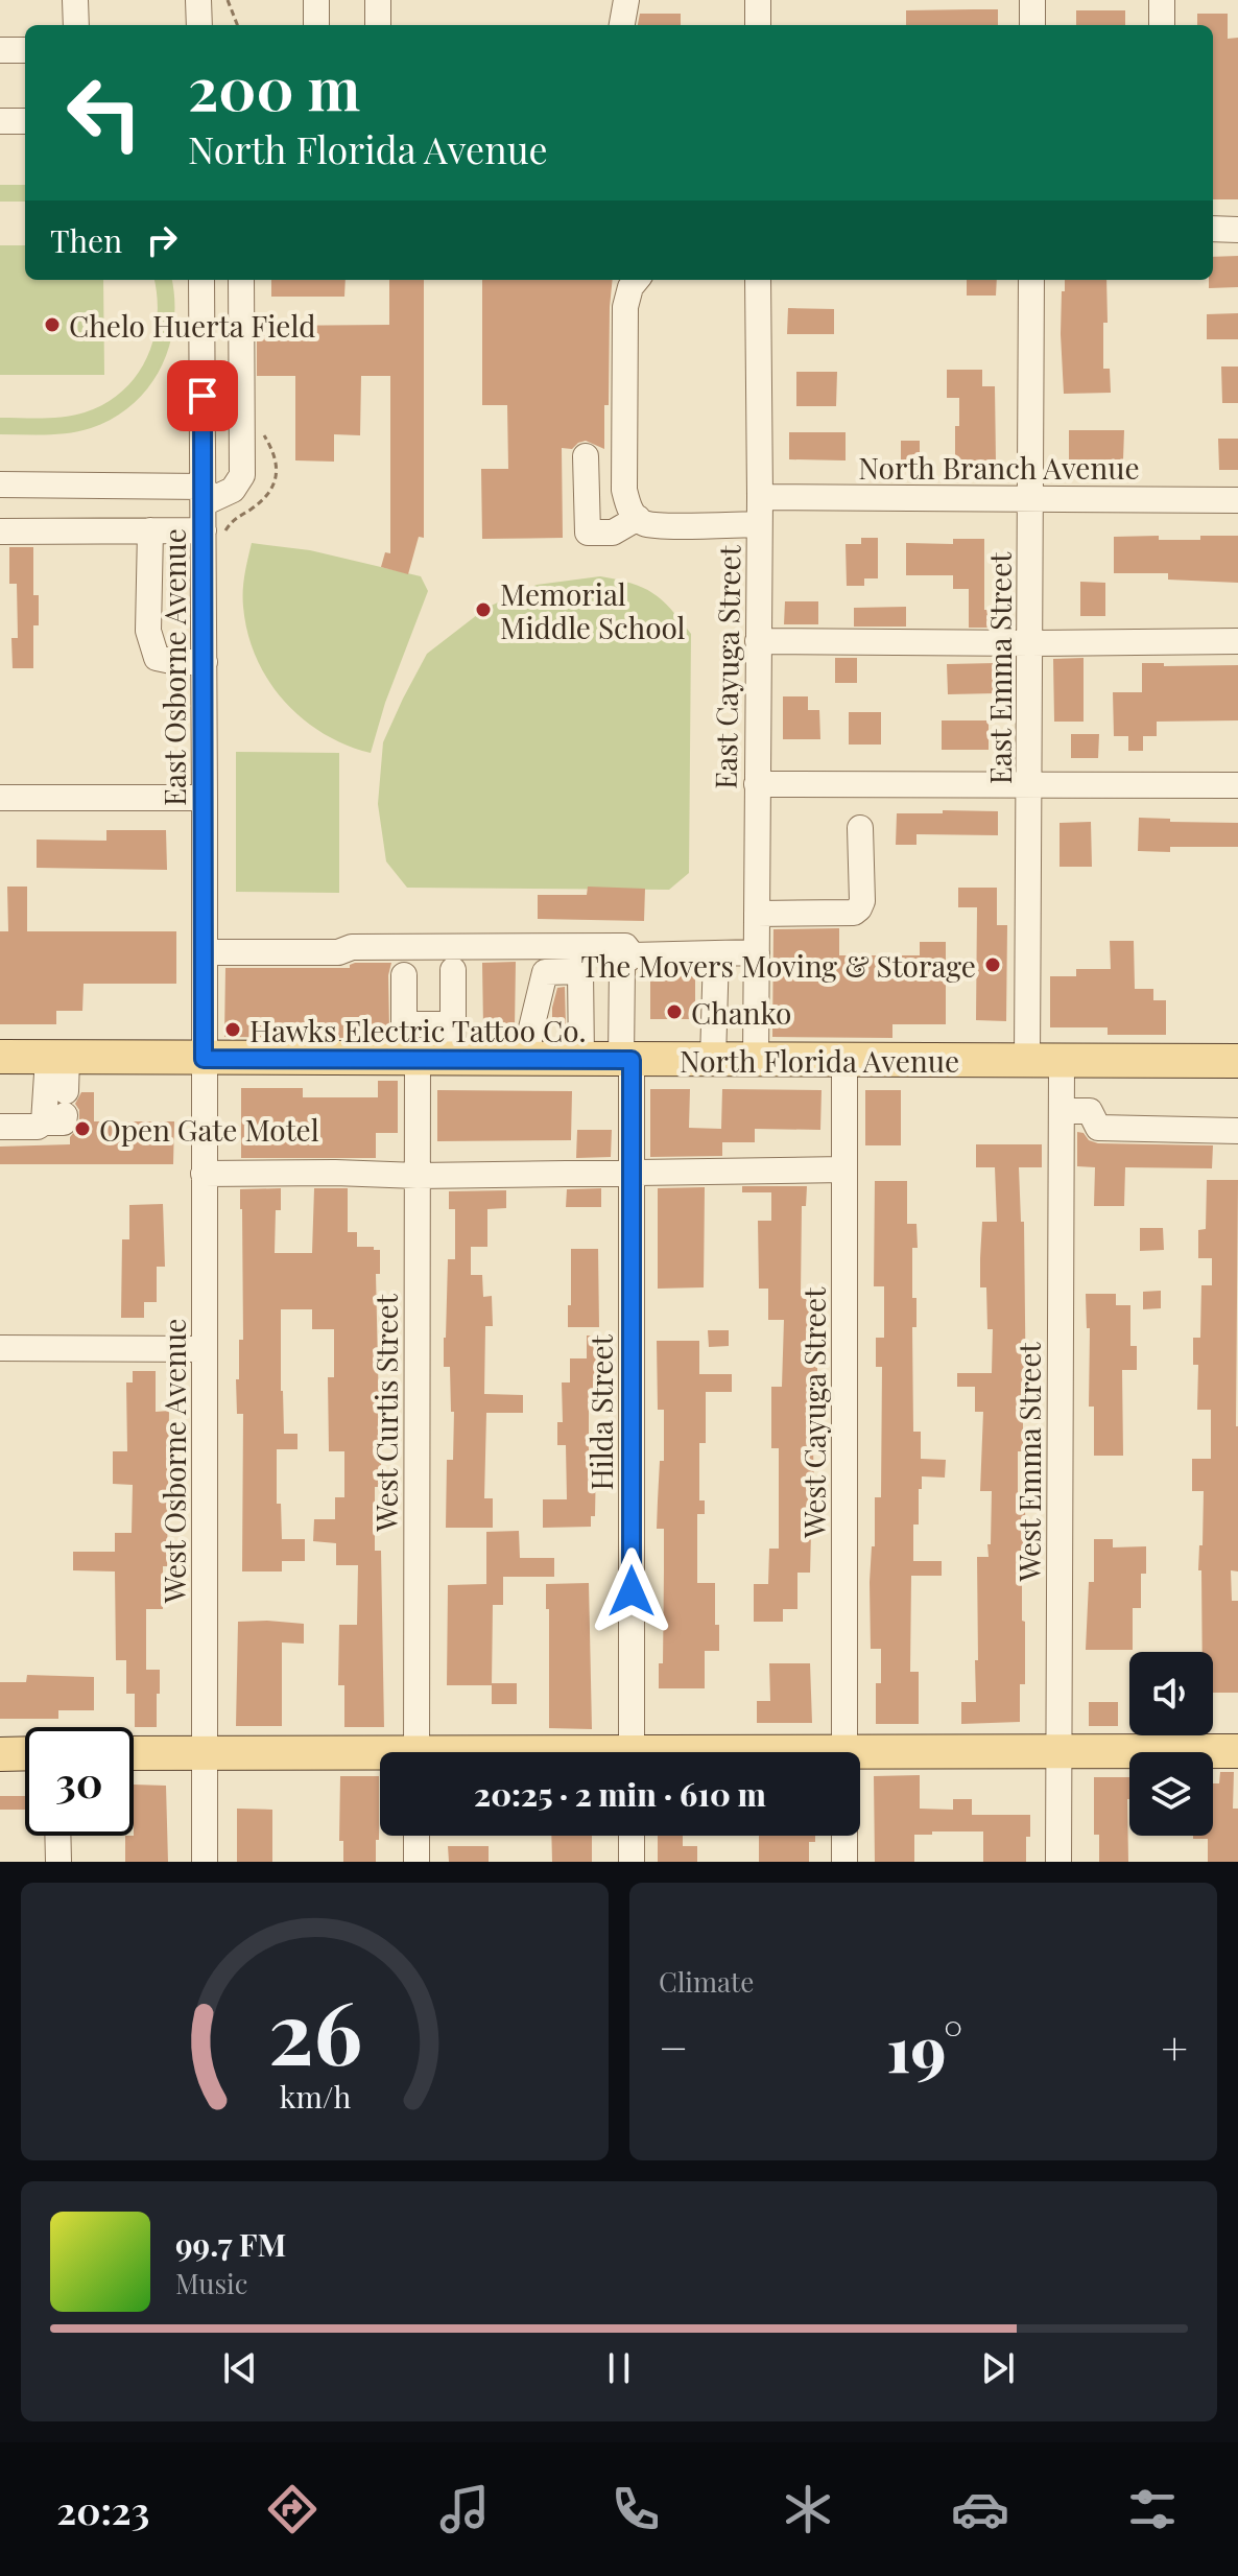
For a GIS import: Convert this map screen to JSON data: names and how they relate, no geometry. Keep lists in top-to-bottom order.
{
  "streets": {
    "main road": ["North Florida Avenue"],
    "street": [
      "North Branch Avenue",
      "East Osborne Avenue",
      "East Cayuga Street",
      "East Emma Street",
      "West Curtis Street",
      "Hilda Street",
      "West Cayuga Street",
      "West Osborne Avenue",
      "West Emma Street"
    ]
  },
  "crossings": [
    ["North Branch Avenue", "East Cayuga Street"],
    ["North Branch Avenue", "East Emma Street"],
    ["East Osborne Avenue", "North Florida Avenue"],
    ["East Osborne Avenue", "West Osborne Avenue"],
    ["East Cayuga Street", "North Florida Avenue"],
    ["East Emma Street", "North Florida Avenue"],
    ["North Florida Avenue", "West Curtis Street"],
    ["North Florida Avenue", "Hilda Street"],
    ["North Florida Avenue", "West Cayuga Street"],
    ["North Florida Avenue", "West Osborne Avenue"],
    ["North Florida Avenue", "West Emma Street"]
  ],
  "places": [
    "Chelo Huerta Field",
    "Memorial Middle School",
    "The Movers Moving & Storage",
    "Chanko",
    "Hawks Electric Tattoo Co.",
    "Open Gate Motel"
  ],
  "page": {
    "turn": ["200 m", "North Florida Avenue"],
    "then": "Then",
    "limit": "30",
    "trip": "20:25 · 2 min · 610 m",
    "tile": "Climate",
    "heat": ["−", "19°", "+"],
    "song": ["99.7 FM", "Music"],
    "tabs": "20:23",
    "gauge": ["26", "km/h"]
  }
}
